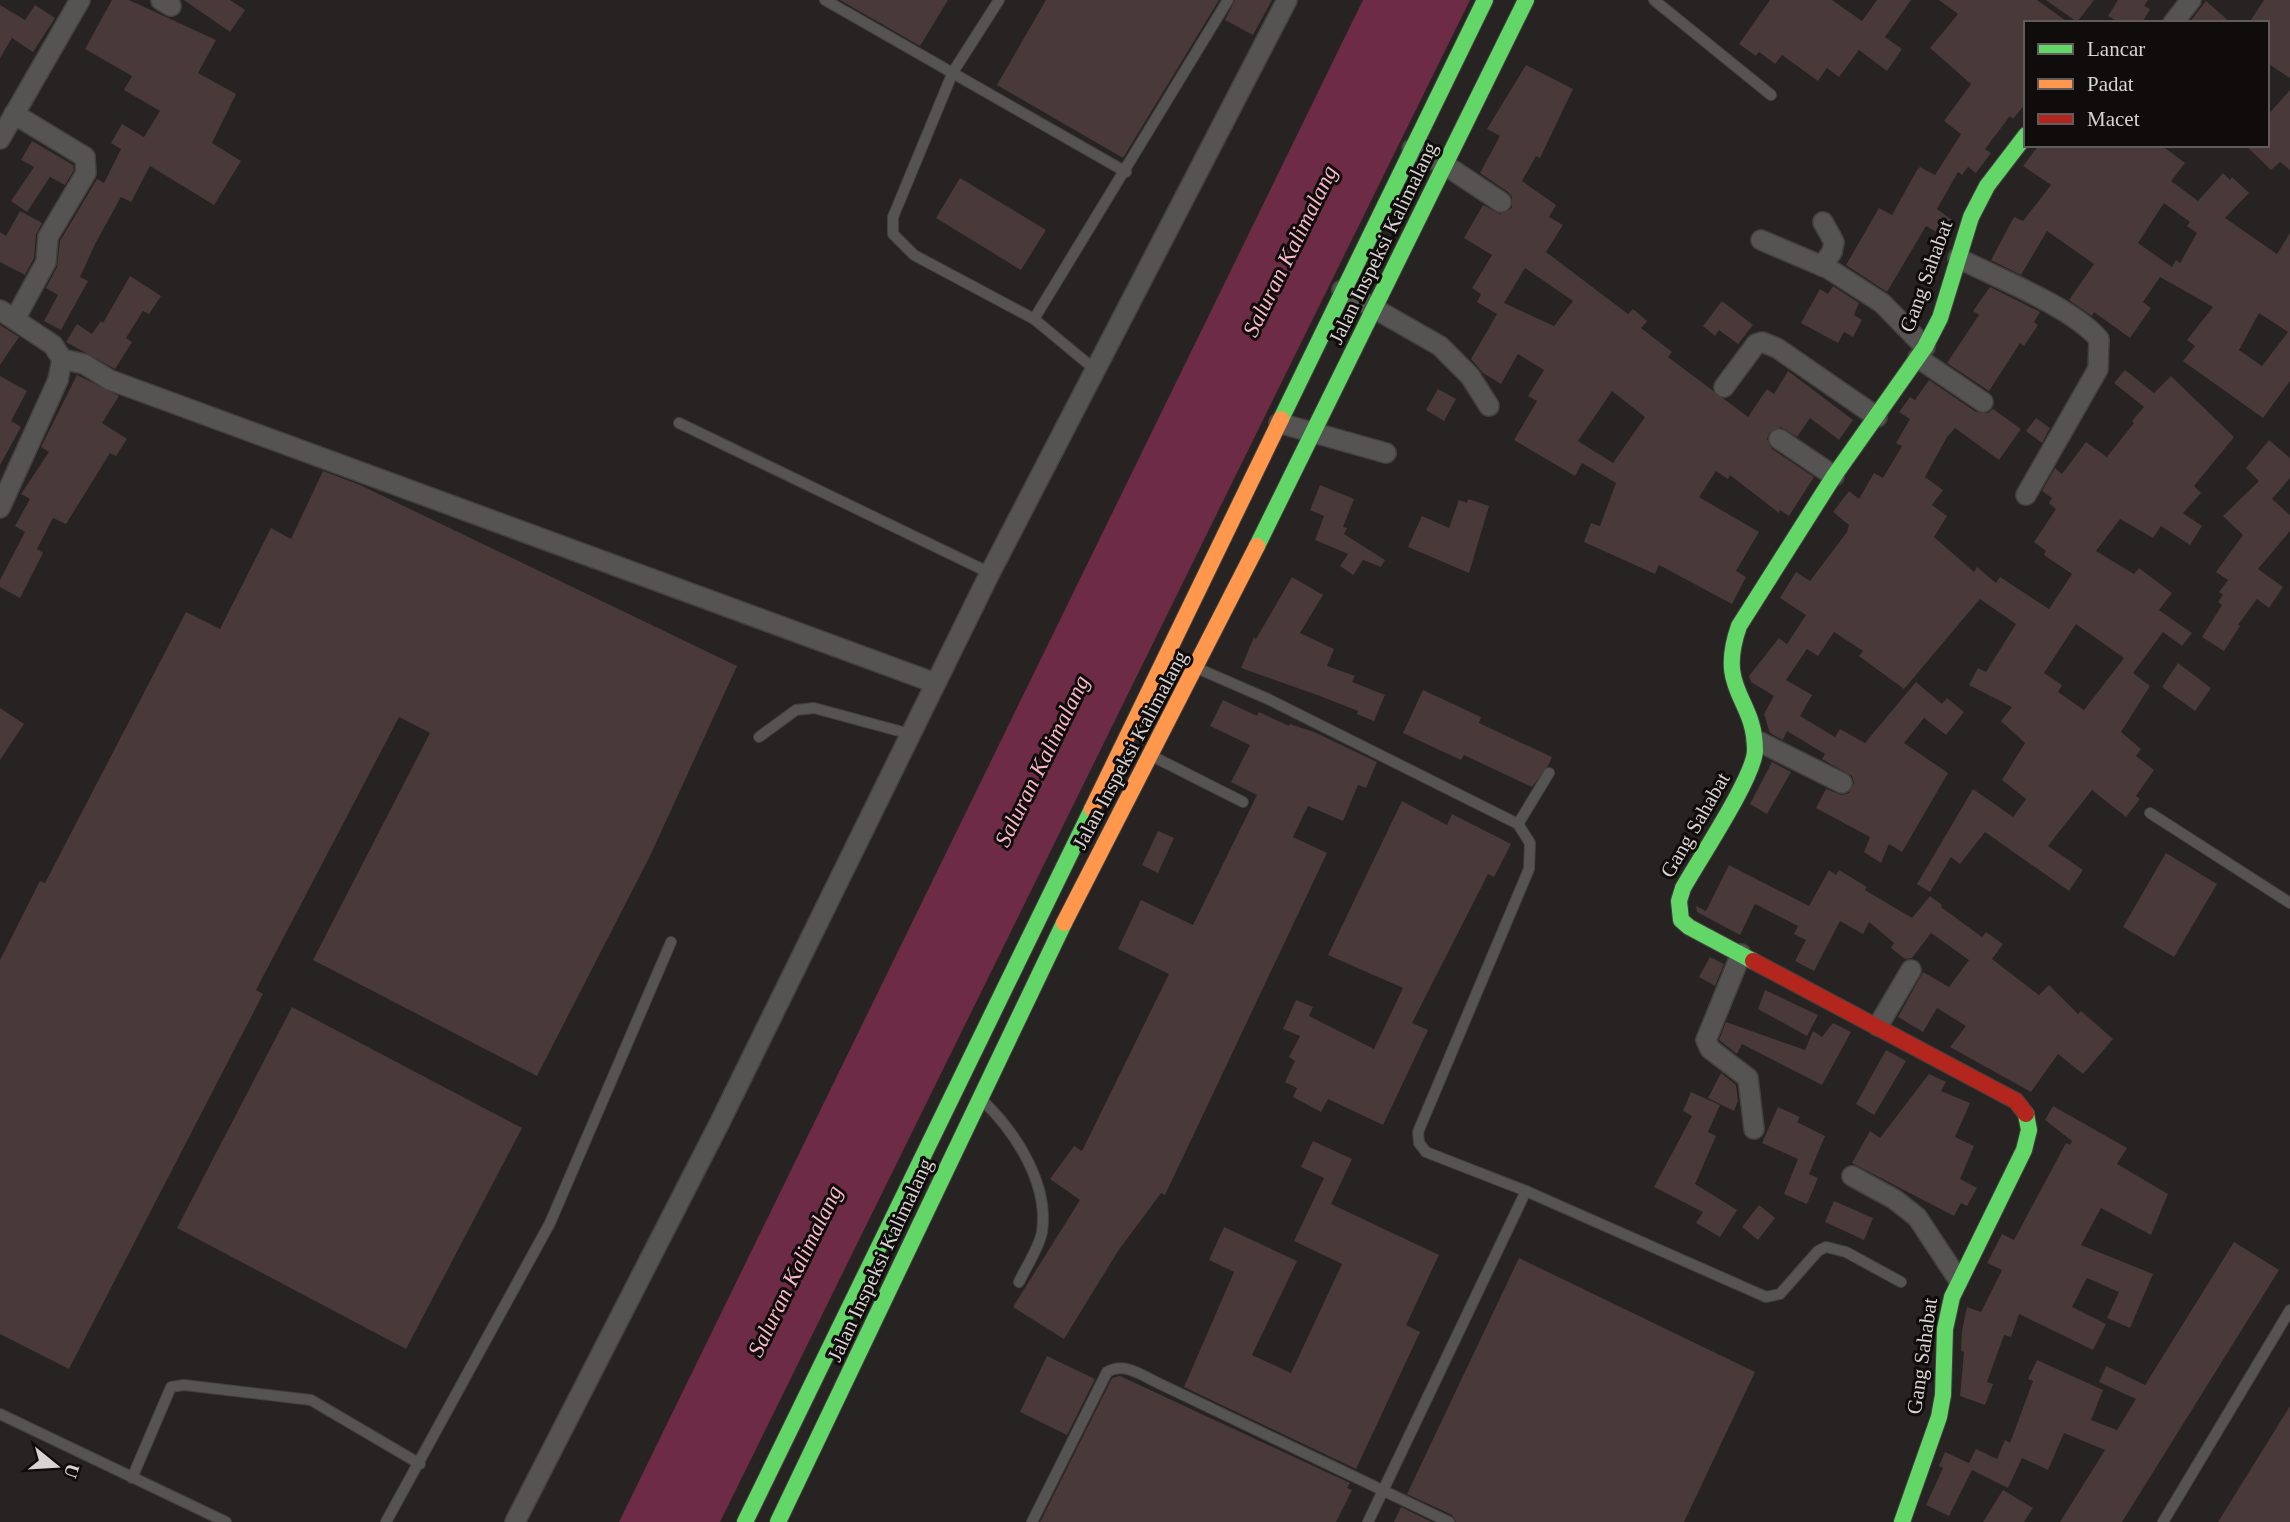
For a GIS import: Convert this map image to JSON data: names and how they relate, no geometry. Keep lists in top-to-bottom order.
{
  "streets": {
    "main road": ["Jalan Inspeksi Kalimalang", "Gang Sahabat"]
  },
  "water": ["Saluran Kalimalang"],
  "legend": ["Lancar", "Padat", "Macet"],
  "north": "right"
}
